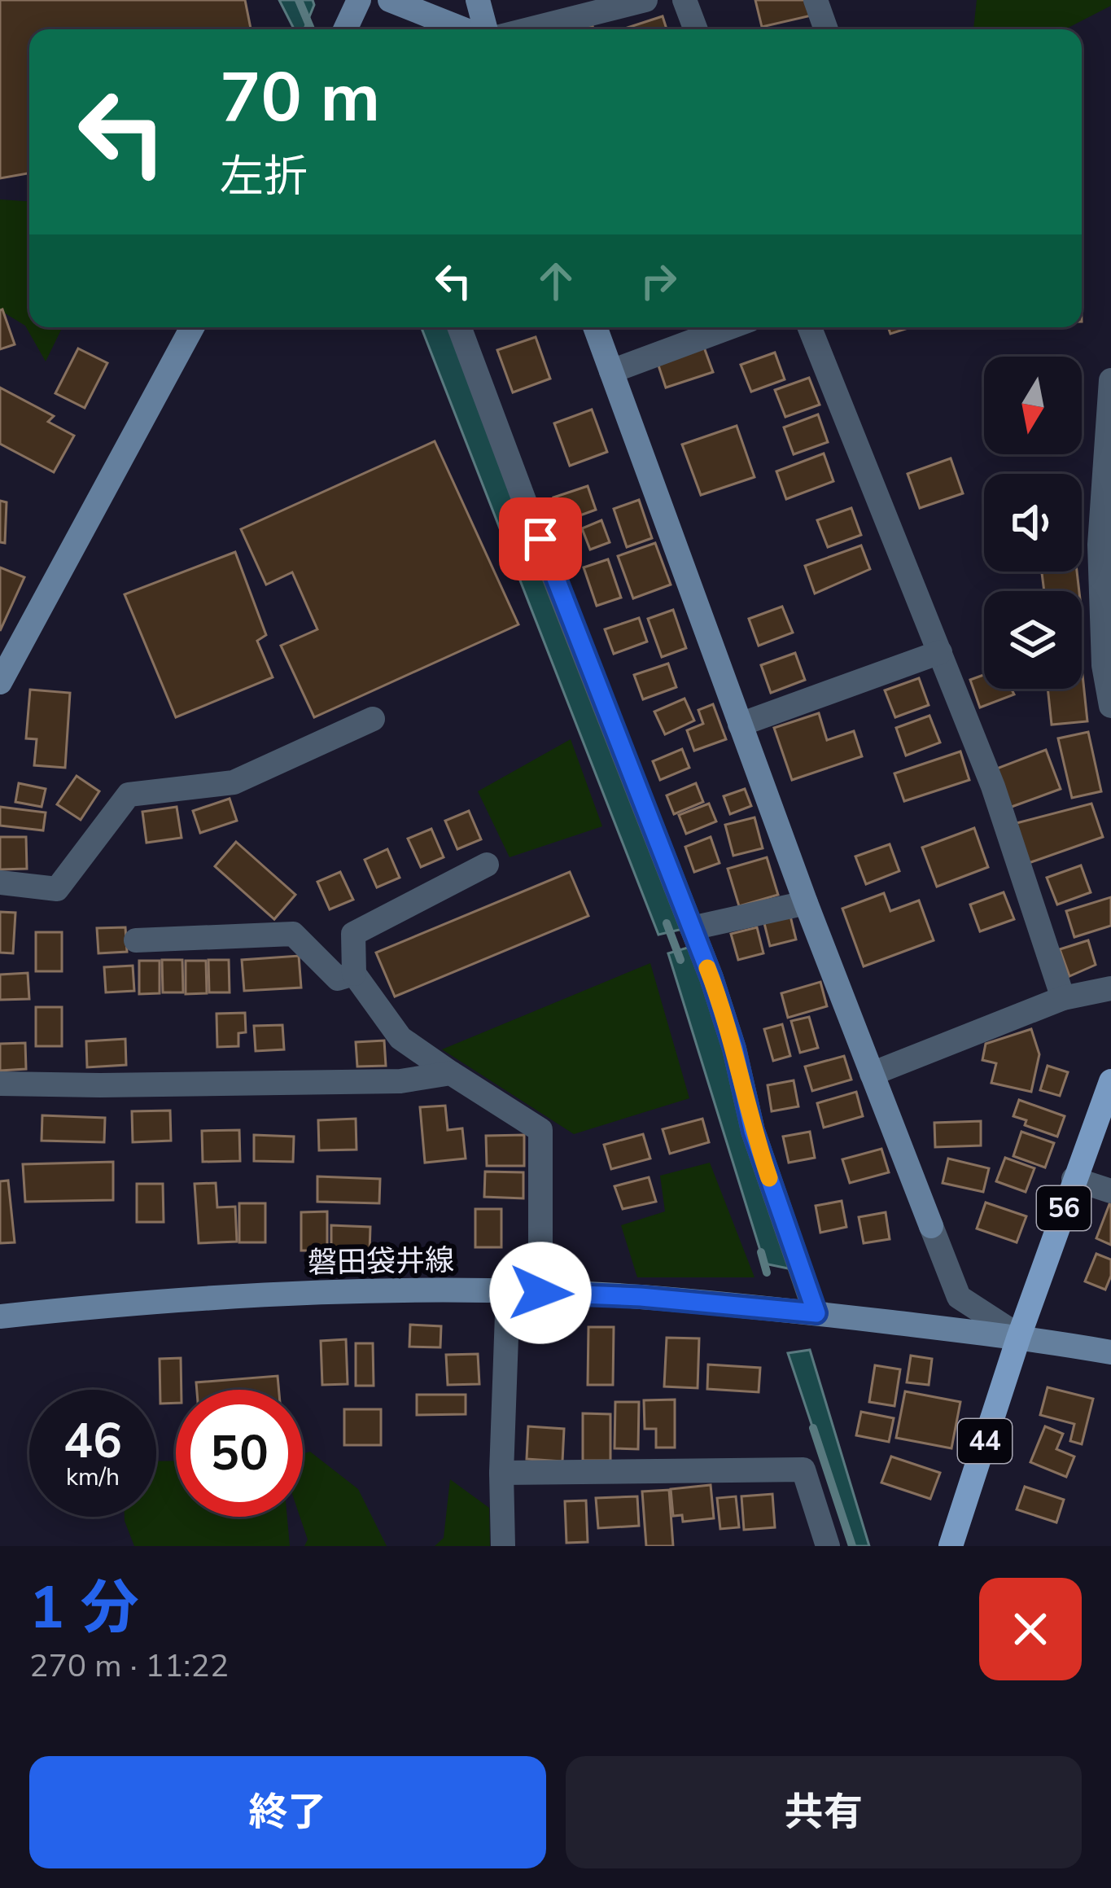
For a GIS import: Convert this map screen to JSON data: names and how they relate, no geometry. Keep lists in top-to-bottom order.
{
  "streets": {
    "main road": ["56", "44"],
    "street": ["磐田袋井線"]
  },
  "crossings": [
    ["56", "磐田袋井線"],
    ["56", "44"],
    ["磐田袋井線", "44"]
  ],
  "north": "bottom",
  "page": {
    "turn": ["70 m", "左折"],
    "speed": "46 km/h",
    "limit": "50",
    "heading": ["1 分", "270 m · 11:22"],
    "buttons": ["終了", "共有"]
  }
}
